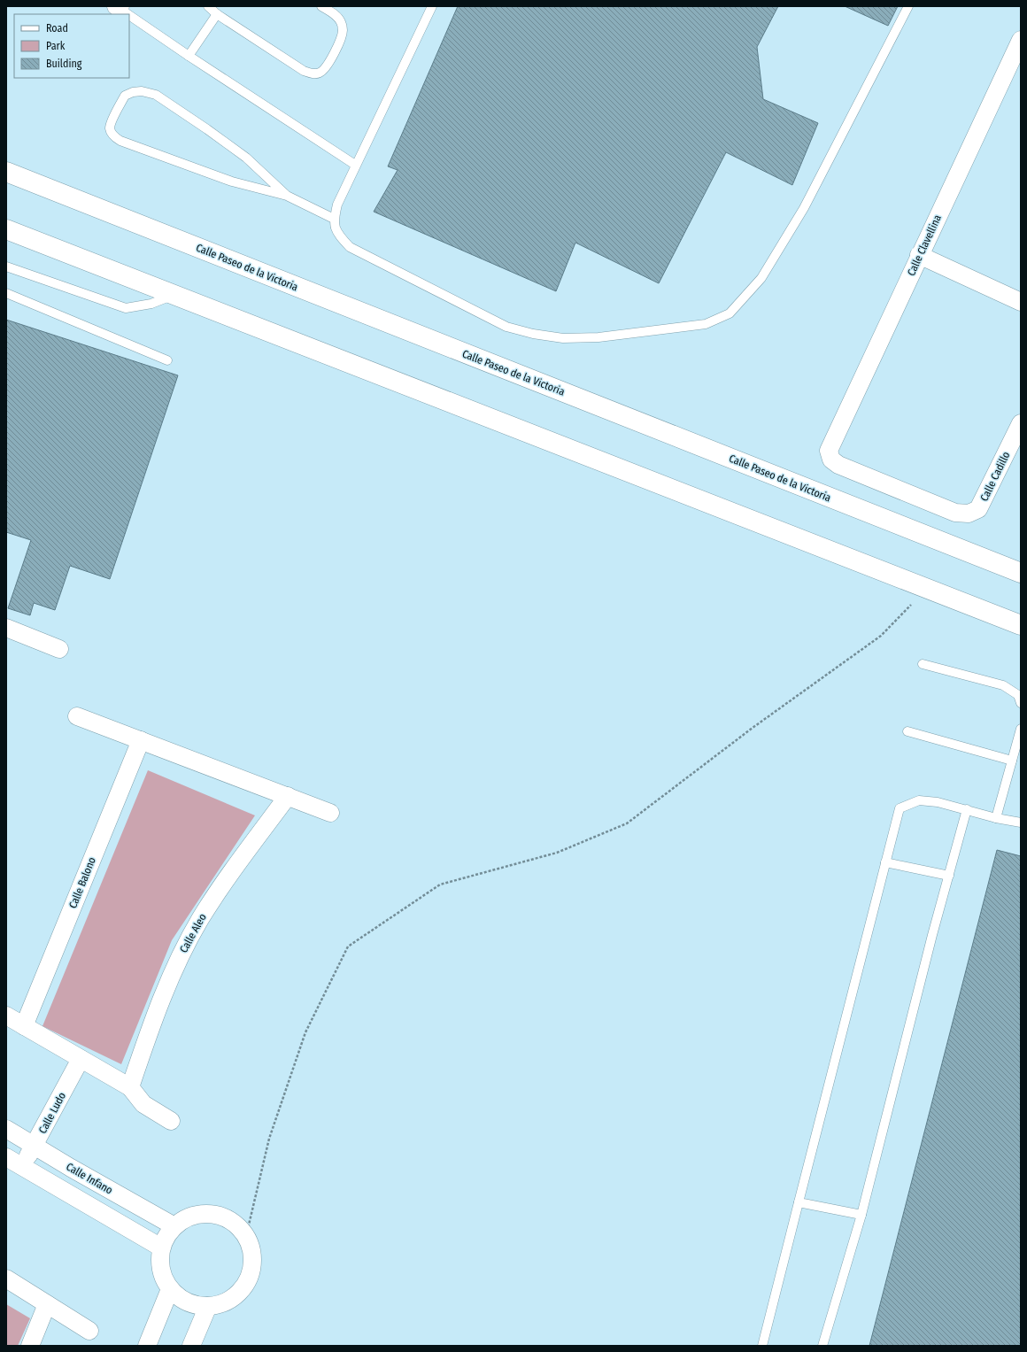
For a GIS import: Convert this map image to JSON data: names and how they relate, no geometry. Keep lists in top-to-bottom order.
{
  "streets": {
    "main road": ["Calle Paseo de la Victoria"],
    "street": [
      "Calle Clavellina",
      "Calle Cadillo",
      "Calle Balono",
      "Calle Aleo",
      "Calle Ludo",
      "Calle Infano"
    ]
  },
  "crossings": [
    ["Calle Clavellina", "Calle Cadillo"],
    ["Calle Ludo", "Calle Infano"]
  ],
  "legend": ["Road", "Park", "Building"]
}
